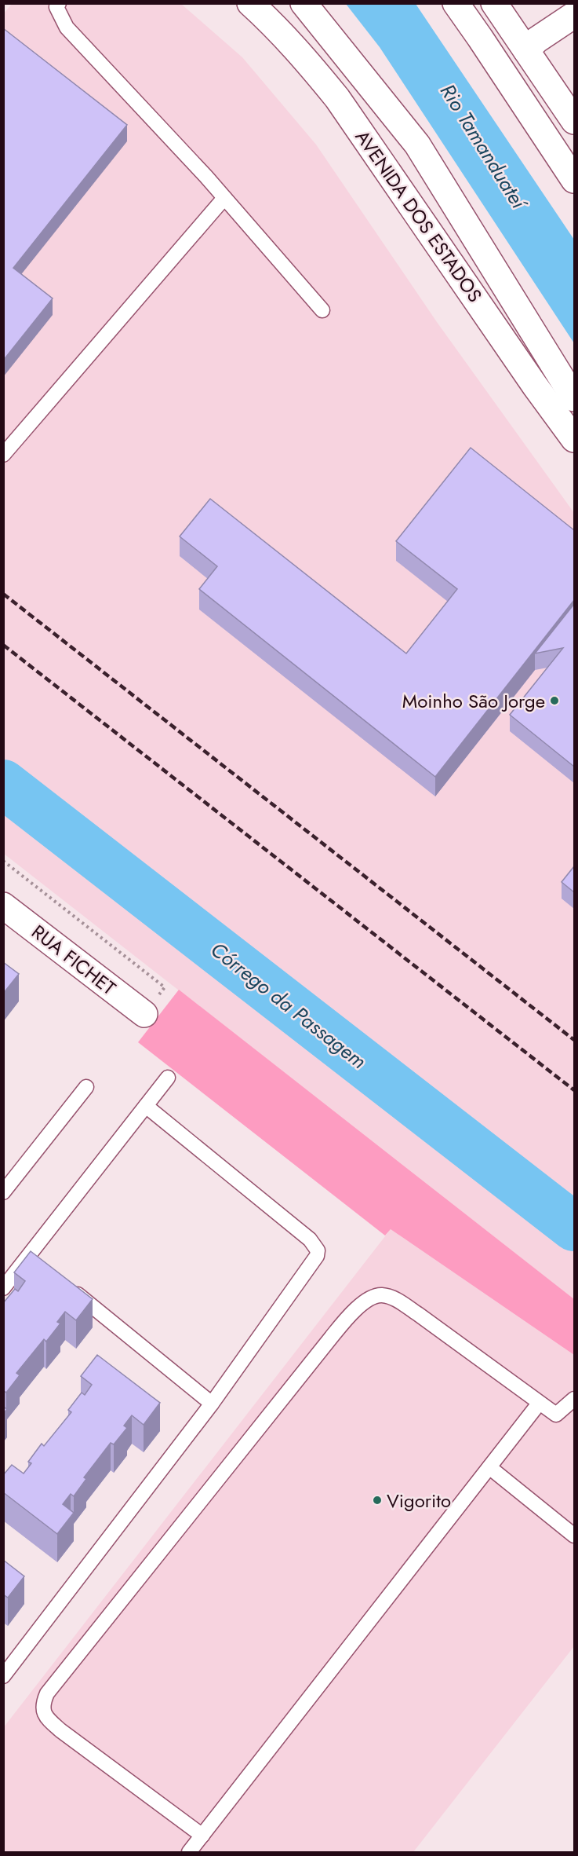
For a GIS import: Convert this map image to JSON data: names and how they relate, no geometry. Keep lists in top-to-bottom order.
{
  "streets": {
    "main road": ["AVENIDA DOS ESTADOS", "RUA FICHET"]
  },
  "water": ["Rio Tamanduateí", "Córrego da Passagem"],
  "places": ["Moinho São Jorge", "Vigorito"]
}
